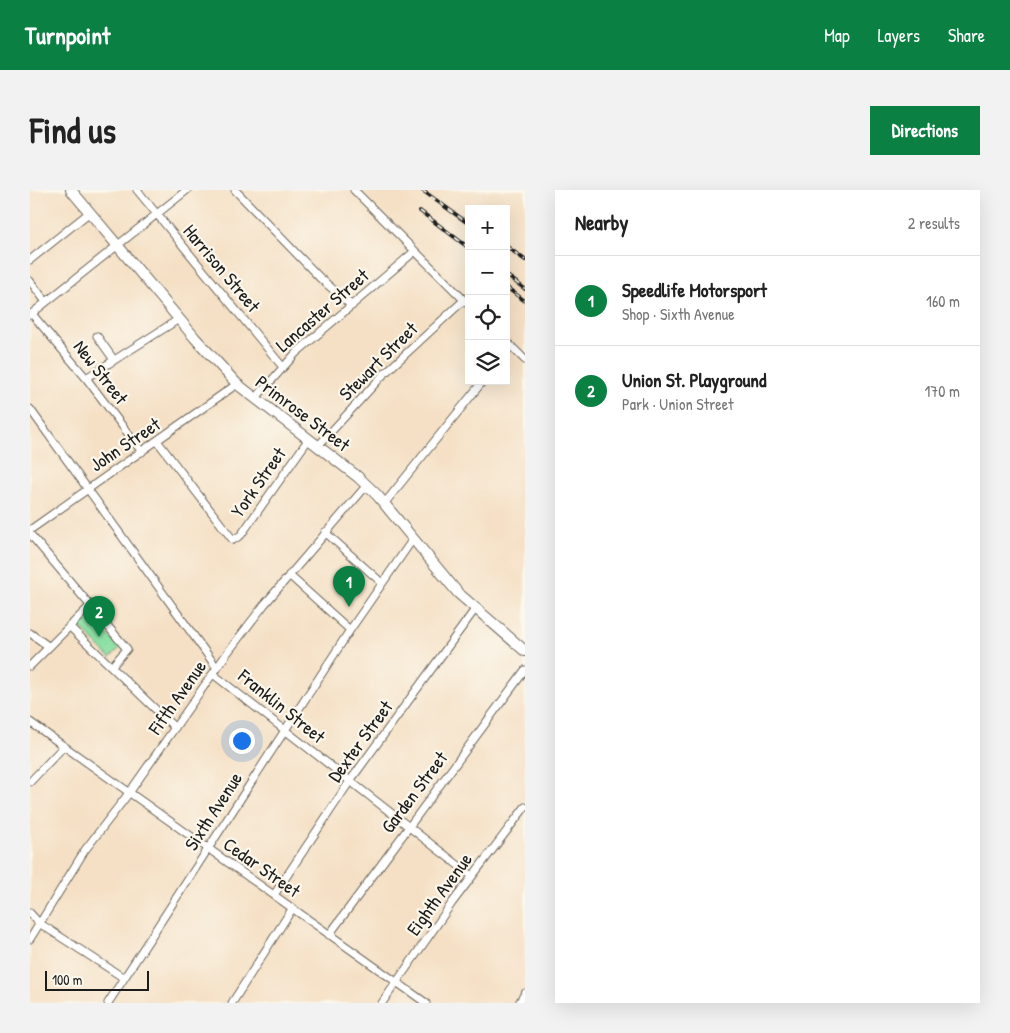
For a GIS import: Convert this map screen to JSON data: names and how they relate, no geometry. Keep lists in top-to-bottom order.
{
  "streets": {
    "main road": ["Primrose Street"],
    "street": [
      "Harrison Street",
      "Lancaster Street",
      "Stewart Street",
      "New Street",
      "John Street",
      "York Street",
      "Fifth Avenue",
      "Franklin Street",
      "Dexter Street",
      "Garden Street",
      "Sixth Avenue",
      "Cedar Street",
      "Eighth Avenue"
    ]
  },
  "crossings": [
    ["Harrison Street", "Lancaster Street"],
    ["Lancaster Street", "Primrose Street"],
    ["Stewart Street", "Primrose Street"],
    ["New Street", "John Street"],
    ["Primrose Street", "John Street"],
    ["Primrose Street", "York Street"],
    ["Primrose Street", "Fifth Avenue"],
    ["Primrose Street", "Dexter Street"],
    ["Primrose Street", "Sixth Avenue"],
    ["John Street", "York Street"],
    ["John Street", "Franklin Street"],
    ["Fifth Avenue", "Franklin Street"],
    ["Fifth Avenue", "Cedar Street"],
    ["Franklin Street", "Dexter Street"],
    ["Franklin Street", "Garden Street"],
    ["Franklin Street", "Sixth Avenue"],
    ["Franklin Street", "Eighth Avenue"],
    ["Dexter Street", "Cedar Street"],
    ["Garden Street", "Cedar Street"],
    ["Sixth Avenue", "Cedar Street"],
    ["Cedar Street", "Eighth Avenue"]
  ],
  "scale_bar": "100 m",
  "page": {
    "header": "Turnpoint",
    "nav": ["Map", "Layers", "Share"],
    "buttons": "Directions",
    "title": "Find us",
    "heading": ["Nearby", "2 results"],
    "map_buttons": ["+", "−"],
    "list": [
      {
        "mark": "1",
        "name": "Speedlife Motorsport",
        "note": "Shop · Sixth Avenue",
        "value": "160 m"
      },
      {
        "mark": "2",
        "name": "Union St. Playground",
        "note": "Park · Union Street",
        "value": "170 m"
      }
    ],
    "pins": ["1", "2"],
    "scale": "100 m"
  }
}
